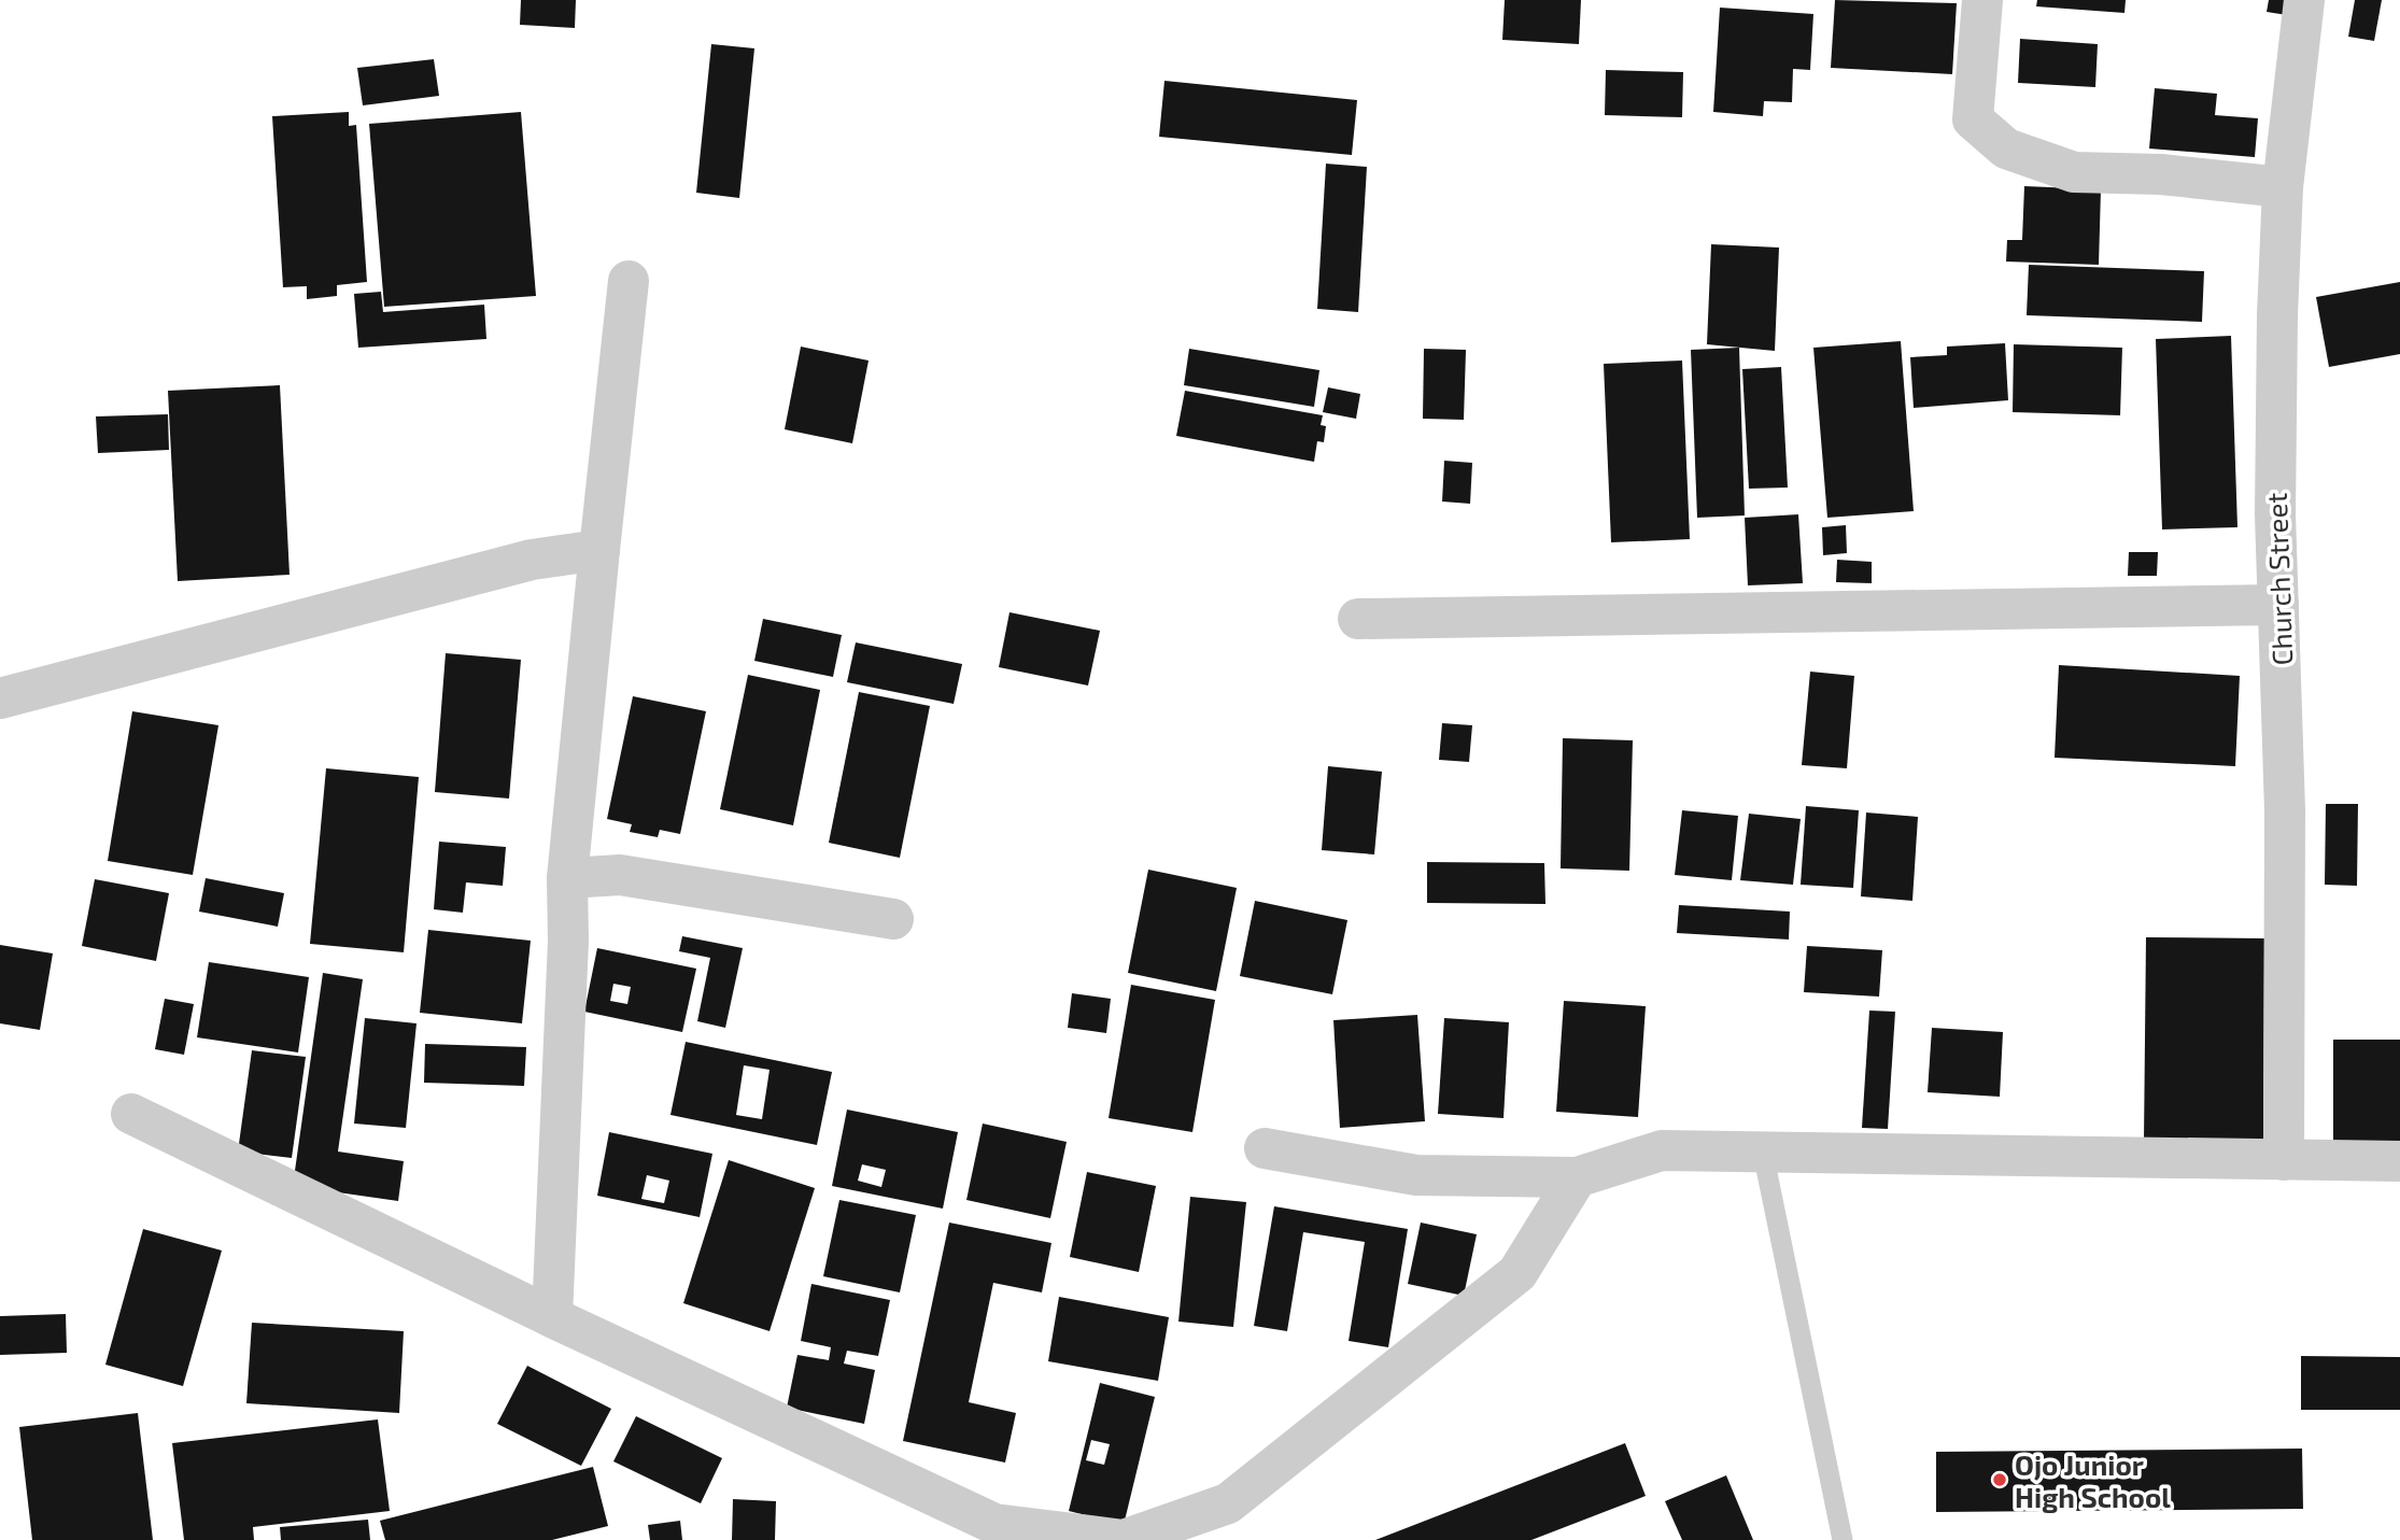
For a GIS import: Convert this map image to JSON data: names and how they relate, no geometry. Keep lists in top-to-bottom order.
{
  "streets": {
    "street": ["Church Street"]
  },
  "places": ["Ojo Junior High School"]
}
